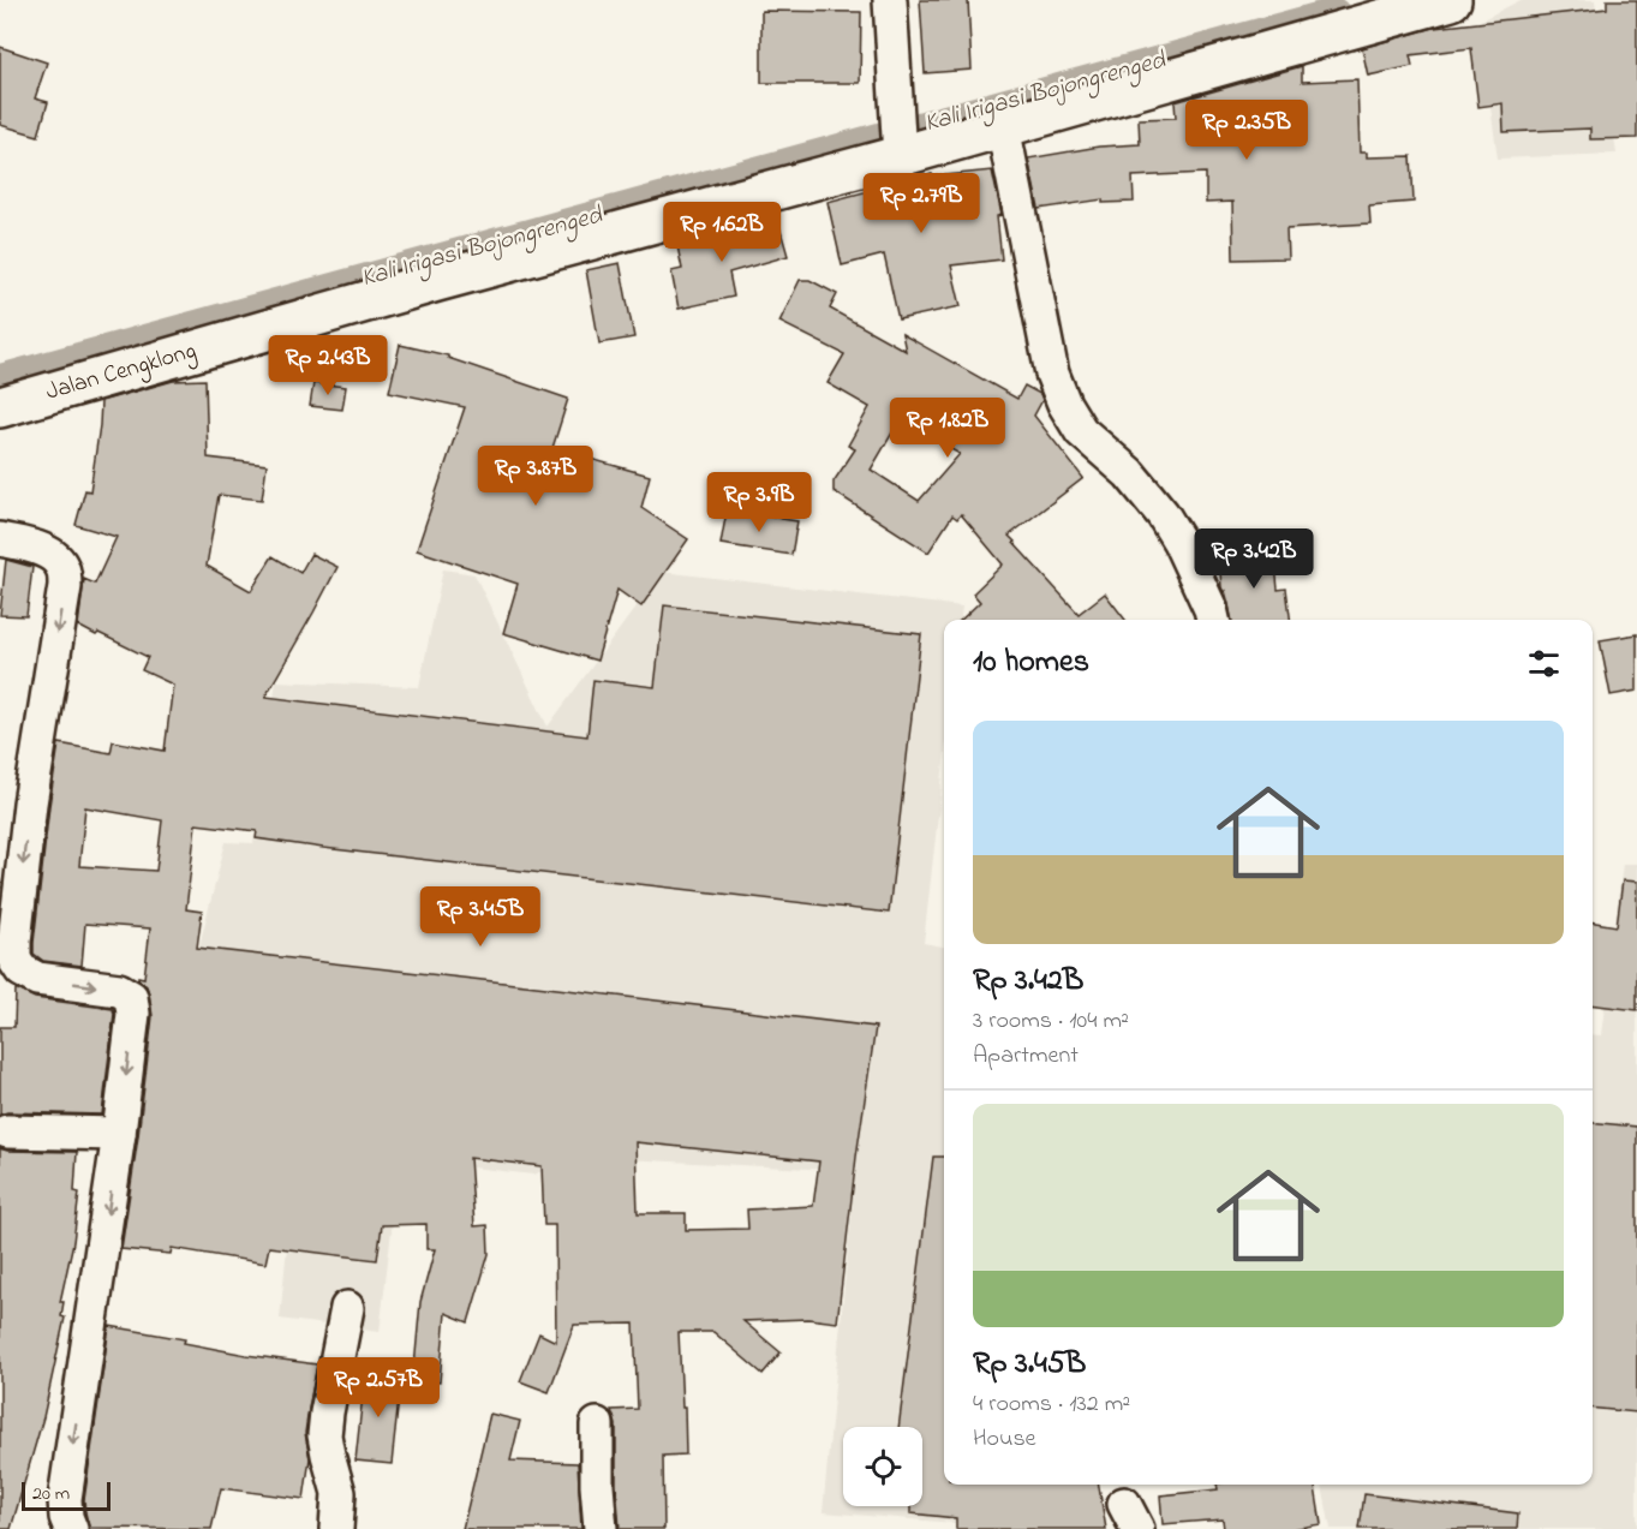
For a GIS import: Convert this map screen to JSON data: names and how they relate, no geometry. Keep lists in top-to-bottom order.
{
  "streets": {
    "main road": ["Jalan Cengklong"]
  },
  "water": ["Kali Irigasi Bojongrenged"],
  "scale_bar": "20 m",
  "page": {
    "price": [
      "Rp 2.35B",
      "Rp 2.79B",
      "Rp 1.62B",
      "Rp 2.43B",
      "Rp 1.82B",
      "Rp 3.87B",
      "Rp 3.9B",
      "Rp 3.42B",
      "Rp 3.45B",
      "Rp 2.57B"
    ],
    "heading": "10 homes",
    "list": [
      {
        "name": "Rp 3.42B",
        "note": "3 rooms · 104 m² · Apartment"
      },
      {
        "name": "Rp 3.45B",
        "note": "4 rooms · 132 m² · House"
      }
    ],
    "scale": "20 m"
  }
}
